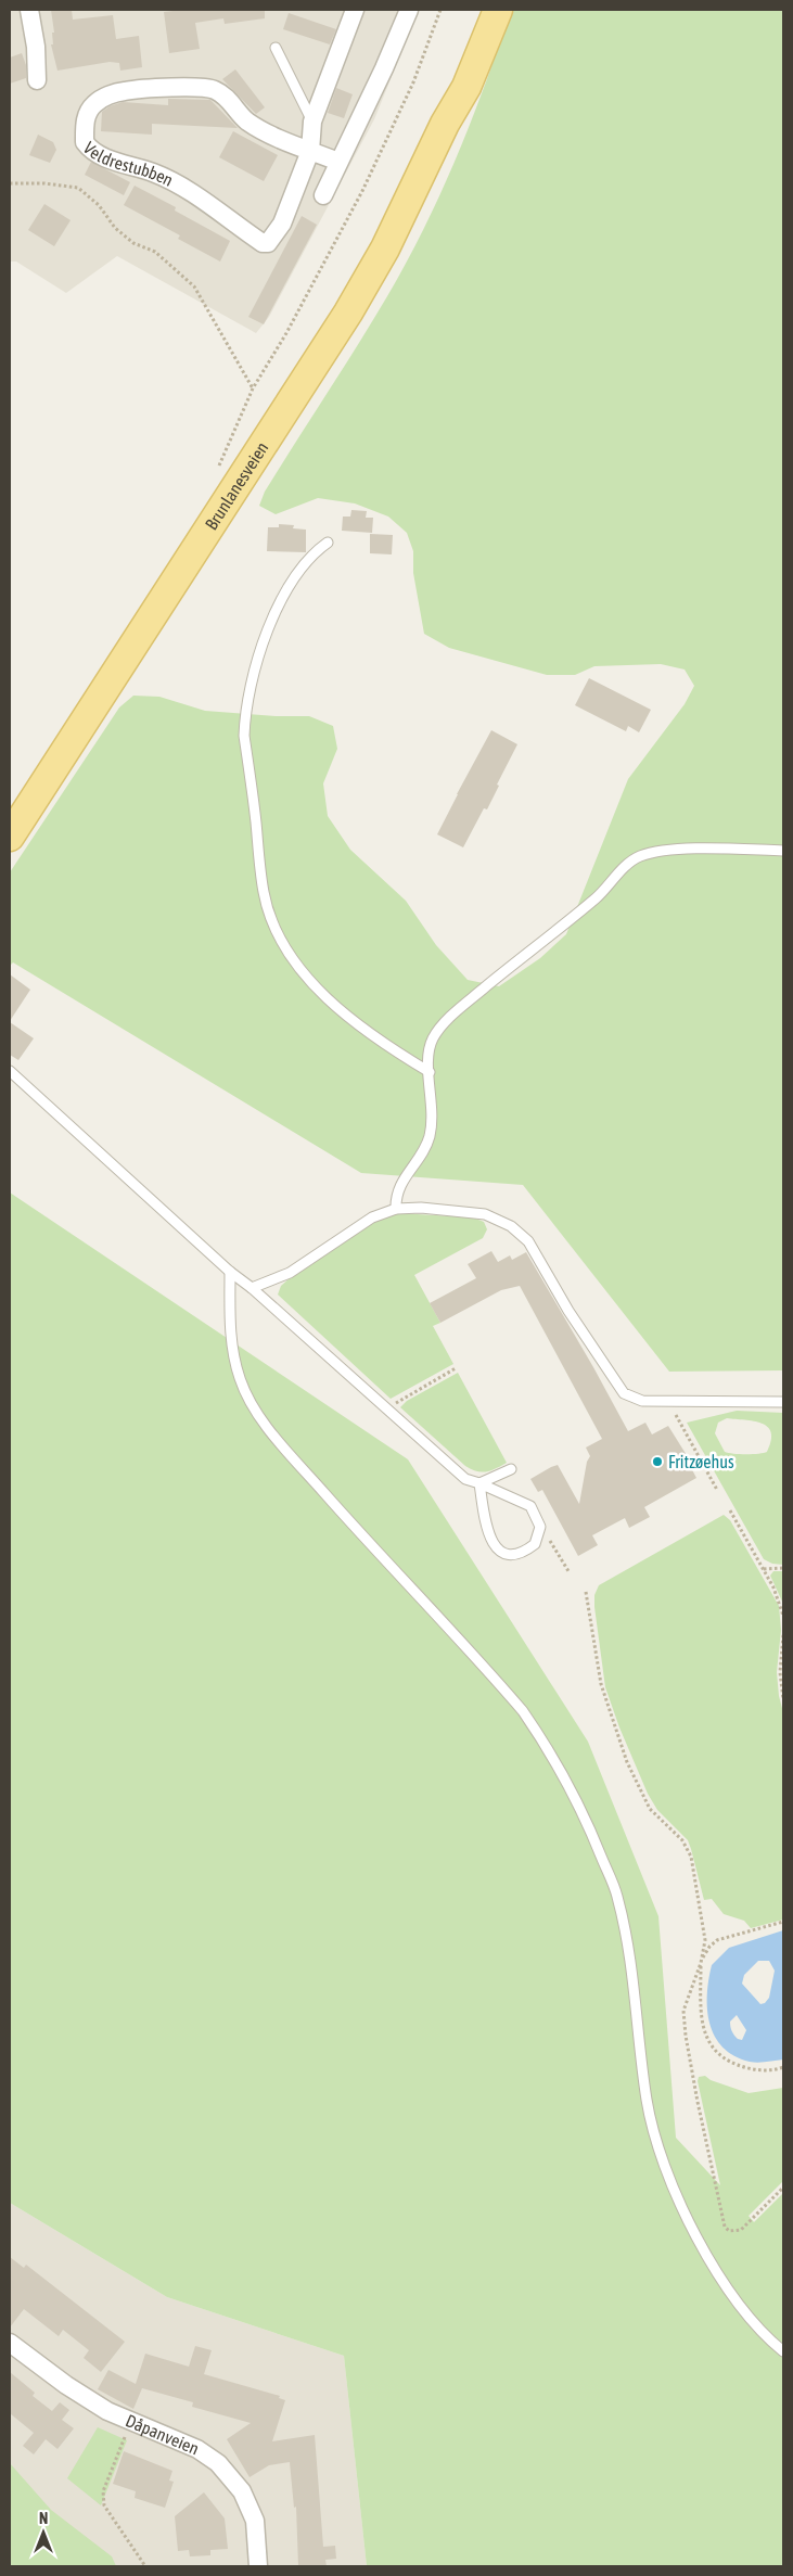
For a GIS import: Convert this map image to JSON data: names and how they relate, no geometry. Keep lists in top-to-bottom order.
{
  "streets": {
    "main road": ["Brunlanesveien"],
    "street": ["Veldrestubben", "Dåpanveien"]
  },
  "places": ["Fritzøehus"],
  "north": "top"
}
